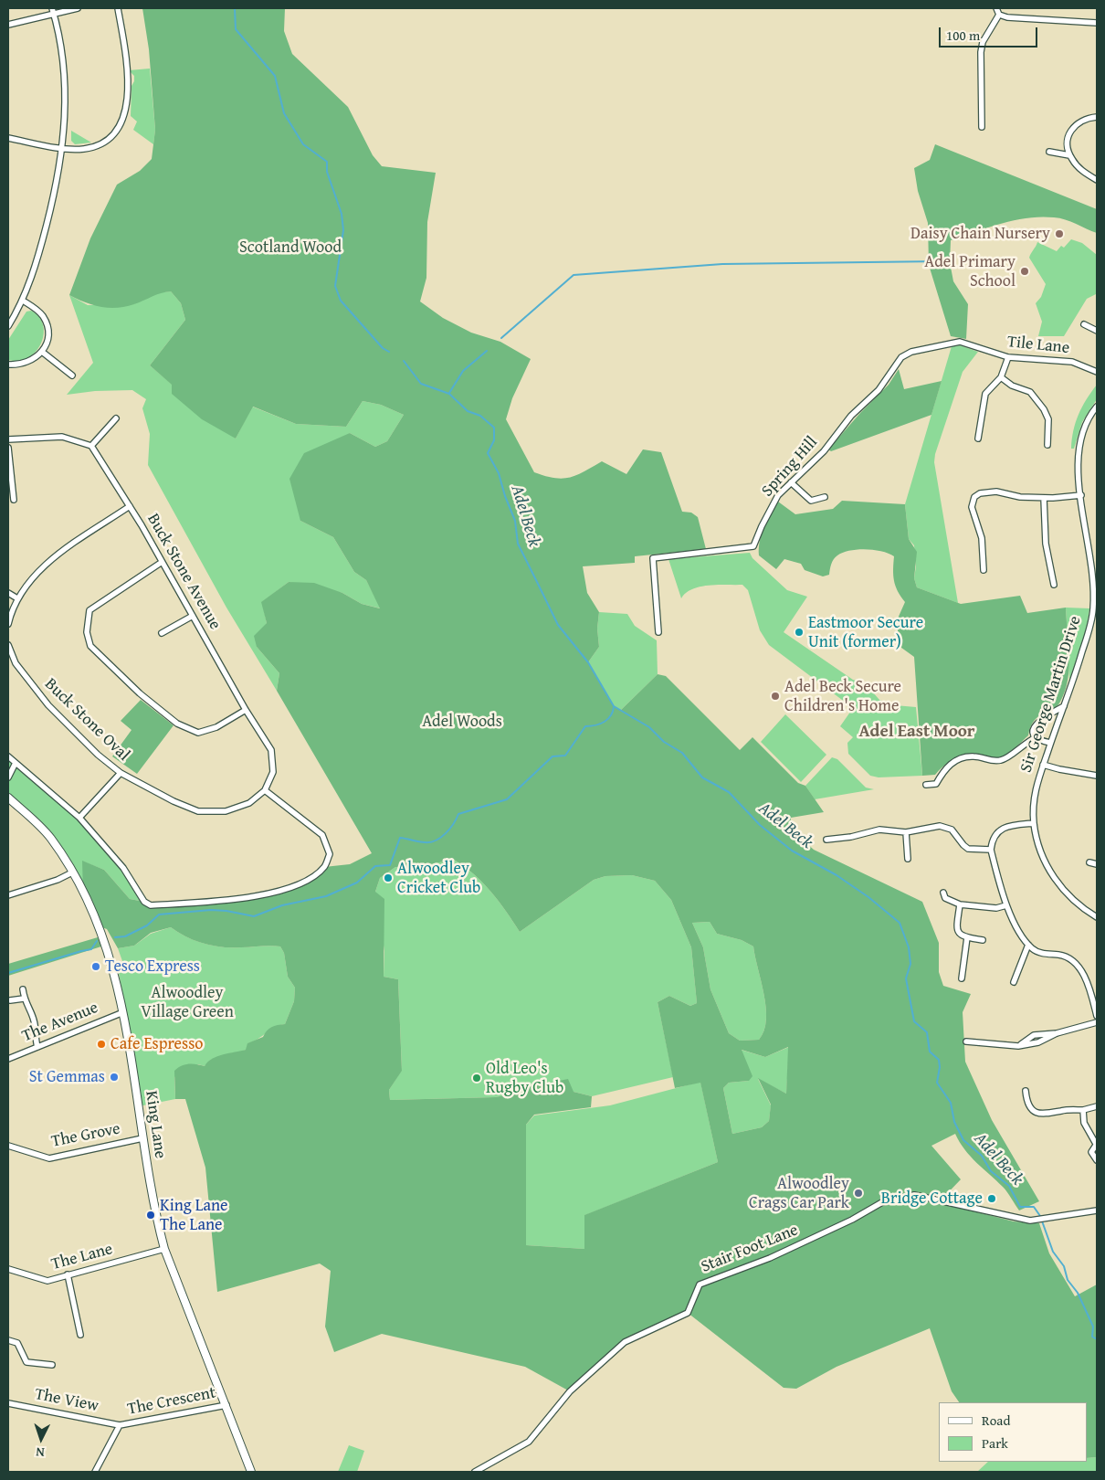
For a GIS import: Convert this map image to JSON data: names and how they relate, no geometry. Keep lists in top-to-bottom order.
{
  "streets": {
    "street": [
      "Tile Lane",
      "Spring Hill",
      "Buck Stone Avenue",
      "Sir George Martin Drive",
      "Buck Stone Oval",
      "The Avenue",
      "King Lane",
      "The Grove",
      "Stair Foot Lane",
      "The Lane",
      "The View",
      "The Crescent"
    ]
  },
  "crossings": [
    ["Tile Lane", "Spring Hill"],
    ["Buck Stone Avenue", "Buck Stone Oval"],
    ["The Avenue", "King Lane"],
    ["King Lane", "The Grove"],
    ["King Lane", "The Lane"],
    ["King Lane", "The Crescent"],
    ["The View", "The Crescent"]
  ],
  "districts": ["Adel East Moor"],
  "water": ["Adel Beck"],
  "parks": ["Scotland Wood", "Adel Woods", "Alwoodley Village Green"],
  "places": [
    "Daisy Chain Nursery",
    "Adel Primary School",
    "Eastmoor Secure Unit (former)",
    "Adel Beck Secure Children's Home",
    "Alwoodley Cricket Club",
    "Tesco Express",
    "Cafe Espresso",
    "St Gemmas",
    "Old Leo's Rugby Club",
    "Alwoodley Crags Car Park",
    "Bridge Cottage",
    "King Lane The Lane"
  ],
  "legend": ["Road", "Park"],
  "scale_bar": "100 m",
  "north": "bottom"
}
